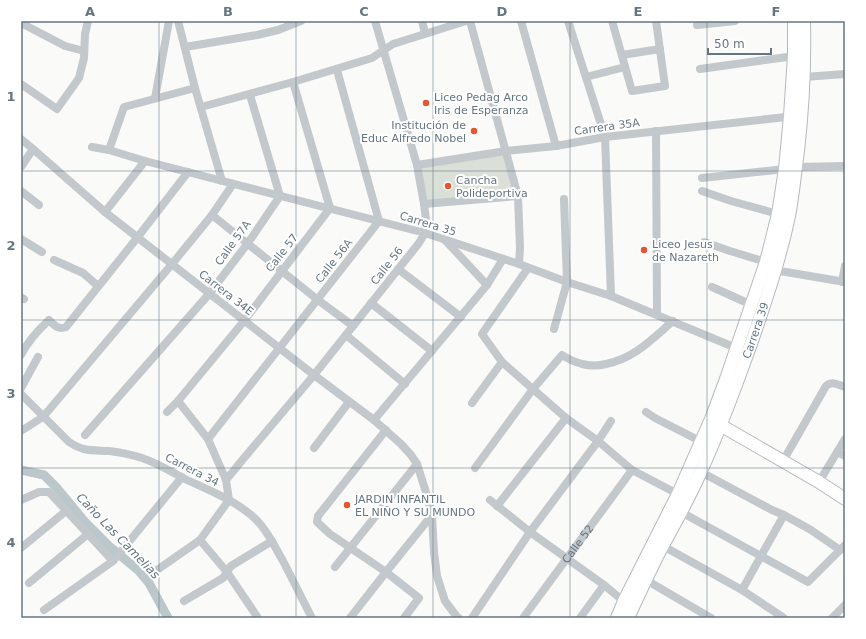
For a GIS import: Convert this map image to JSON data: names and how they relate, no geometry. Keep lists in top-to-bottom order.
{
  "streets": {
    "main road": ["Carrera 39"],
    "street": [
      "Carrera 35A",
      "Carrera 35",
      "Calle 57A",
      "Calle 57",
      "Calle 56A",
      "Calle 56",
      "Carrera 34E",
      "Carrera 34",
      "Calle 52"
    ]
  },
  "crossings": [
    ["Carrera 35A", "Carrera 39"],
    ["Carrera 35", "Calle 57A"],
    ["Carrera 35", "Calle 57"],
    ["Carrera 35", "Calle 56A"],
    ["Carrera 35", "Calle 56"],
    ["Carrera 35", "Carrera 39"],
    ["Calle 57A", "Carrera 34E"],
    ["Calle 57", "Carrera 34E"],
    ["Calle 56A", "Carrera 34E"],
    ["Calle 56", "Carrera 34E"]
  ],
  "water": ["Caño Las Camelias"],
  "places": [
    "Liceo Pedag Arco Iris de Esperanza",
    "Institución de Educ Alfredo Nobel",
    "Cancha Polideportiva",
    "Liceo Jesus de Nazareth",
    "JARDIN INFANTIL EL NIÑO Y SU MUNDO"
  ],
  "scale_bar": "50 m",
  "grid": {
    "columns": [
      "A",
      "B",
      "C",
      "D",
      "E",
      "F"
    ],
    "rows": [
      "1",
      "2",
      "3",
      "4"
    ]
  }
}
